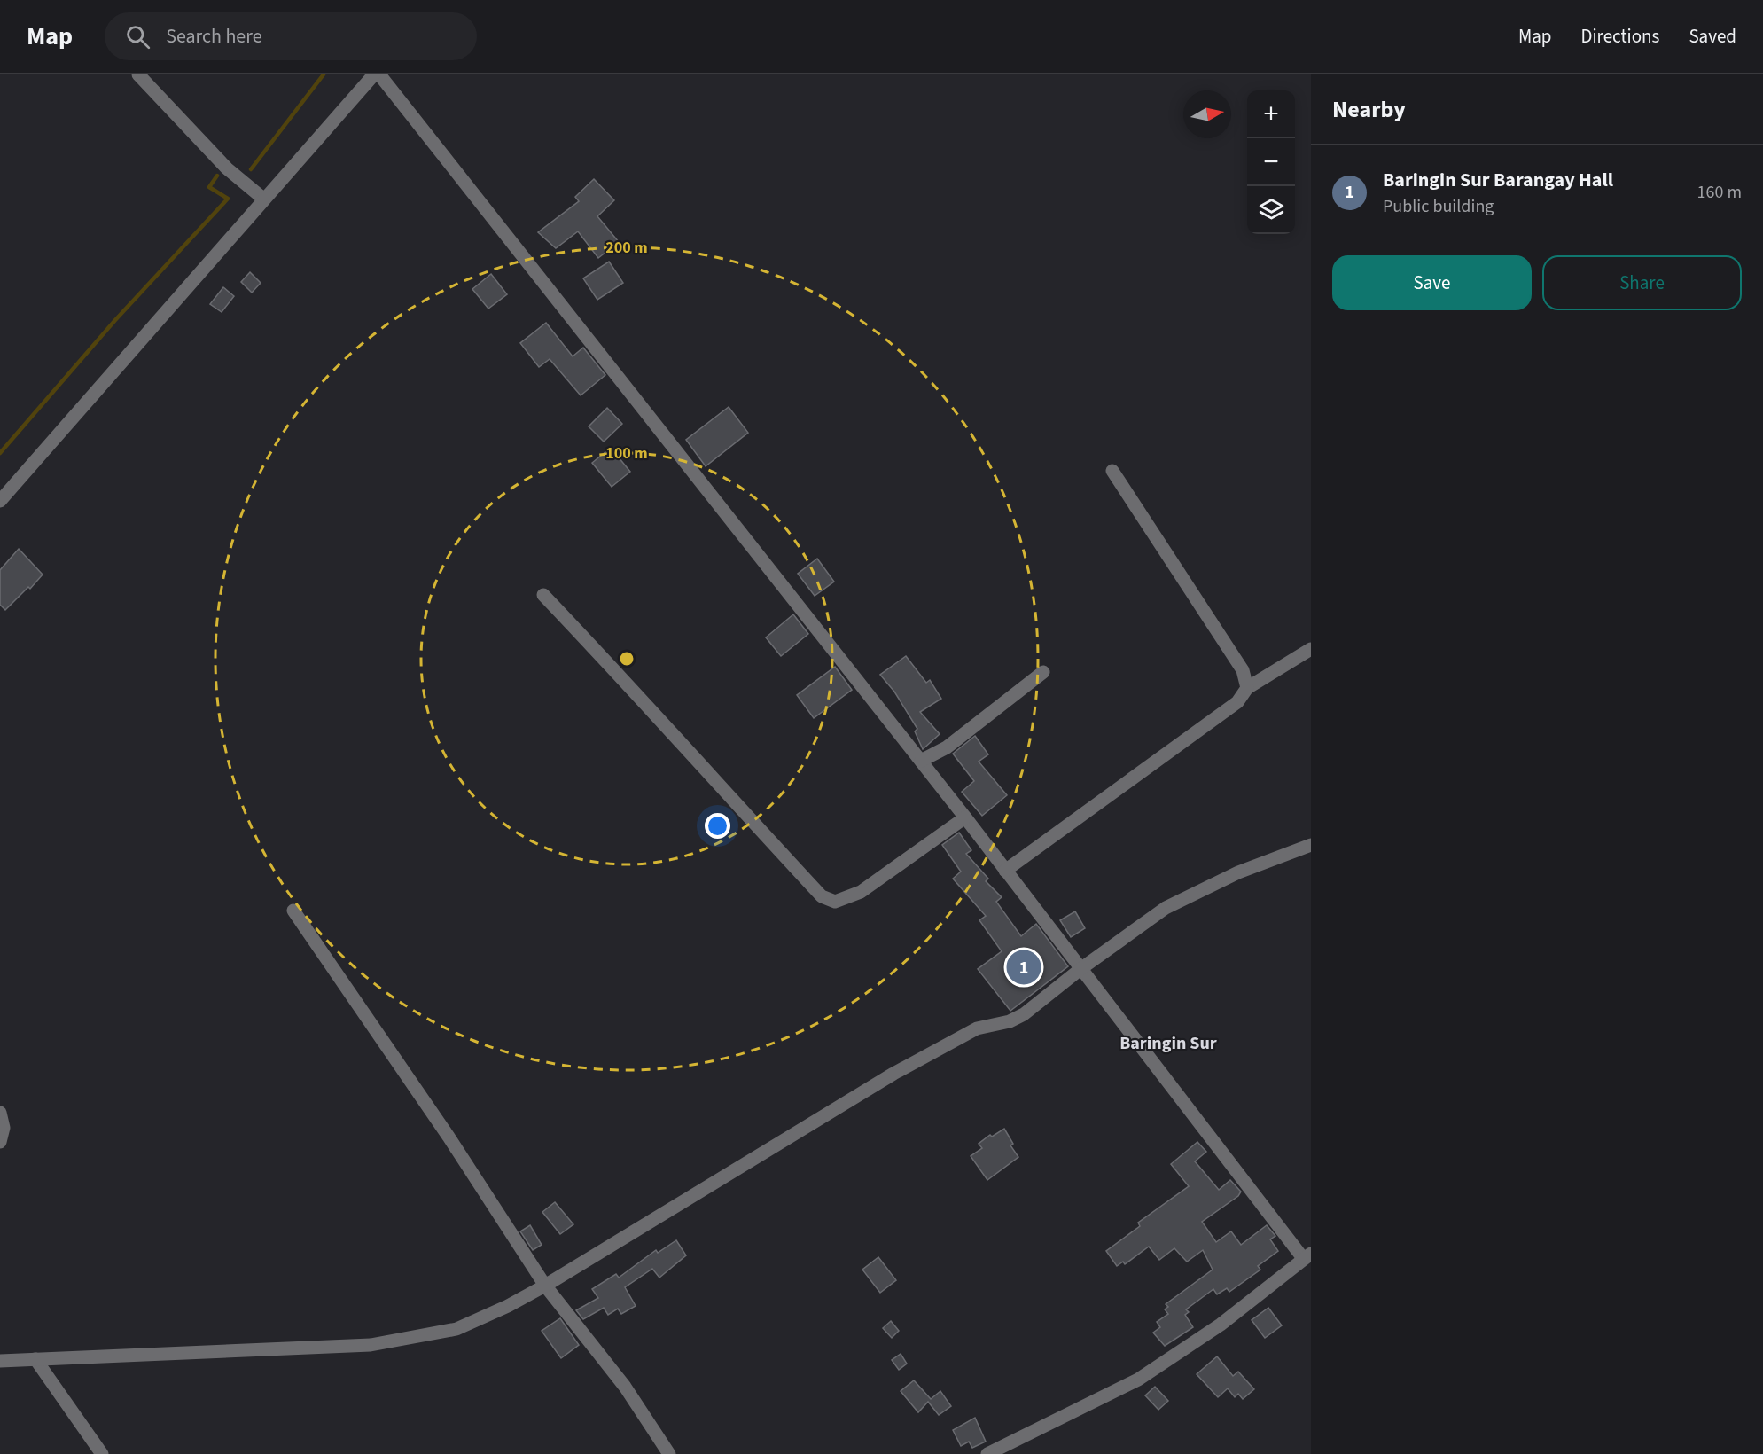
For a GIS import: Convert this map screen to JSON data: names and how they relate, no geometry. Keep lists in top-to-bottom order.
{
  "districts": ["Baringin Sur"],
  "north": "right",
  "page": {
    "header": "Map",
    "search": "Search here",
    "nav": ["Map", "Directions", "Saved"],
    "heading": "Nearby",
    "map_buttons": ["+", "−"],
    "list": [
      {
        "mark": "1",
        "name": "Baringin Sur Barangay Hall",
        "note": "Public building",
        "value": "160 m"
      }
    ],
    "buttons": ["Save", "Share"],
    "pins": "1"
  },
  "rings": ["200 m", "100 m"]
}
